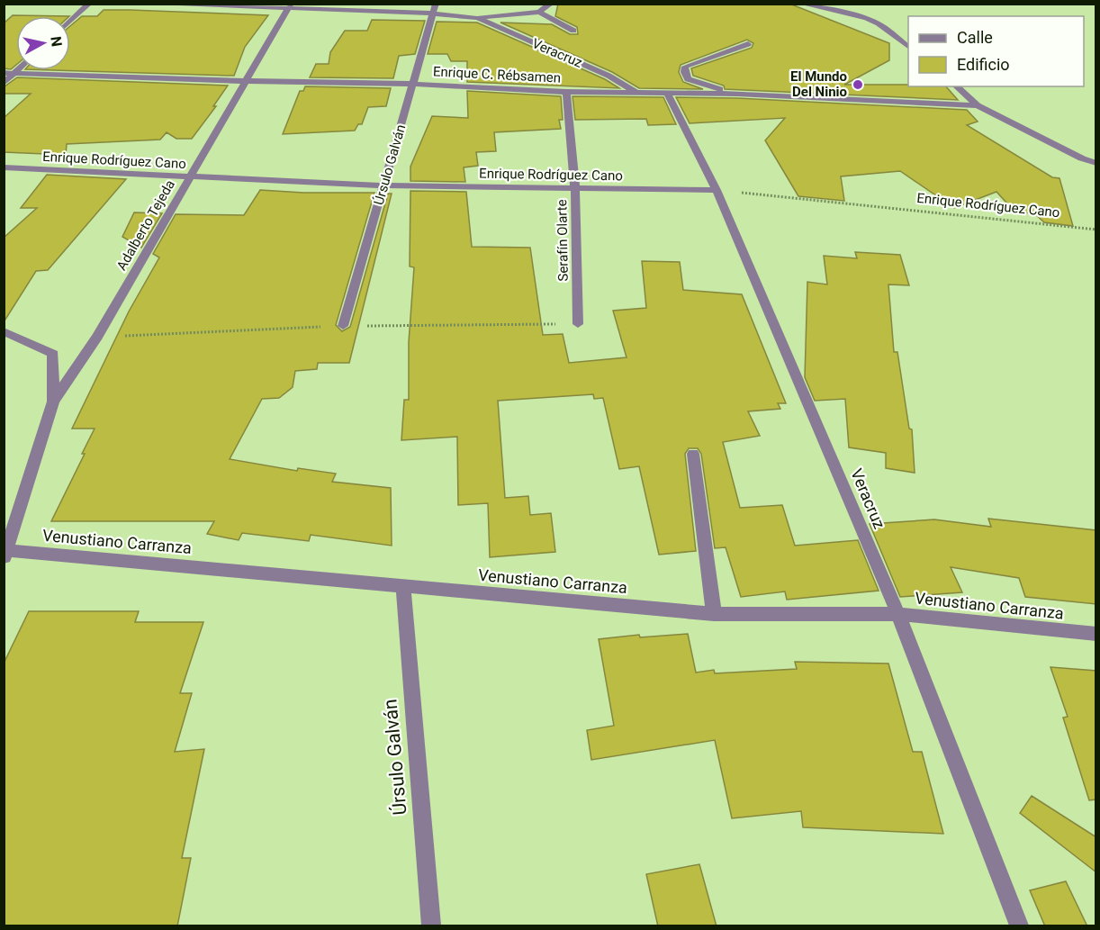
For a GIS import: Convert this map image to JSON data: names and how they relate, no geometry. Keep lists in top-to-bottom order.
{
  "streets": {
    "street": [
      "Veracruz",
      "Enrique C. Rébsamen",
      "Enrique Rodríguez Cano",
      "Úrsulo Galván",
      "Adalberto Tejeda",
      "Serafín Olarte",
      "Venustiano Carranza"
    ]
  },
  "crossings": [
    ["Veracruz", "Enrique C. Rébsamen"],
    ["Veracruz", "Enrique Rodríguez Cano"],
    ["Veracruz", "Venustiano Carranza"],
    ["Enrique C. Rébsamen", "Úrsulo Galván"],
    ["Enrique C. Rébsamen", "Adalberto Tejeda"],
    ["Enrique C. Rébsamen", "Serafín Olarte"],
    ["Enrique Rodríguez Cano", "Úrsulo Galván"],
    ["Enrique Rodríguez Cano", "Adalberto Tejeda"],
    ["Enrique Rodríguez Cano", "Serafín Olarte"],
    ["Úrsulo Galván", "Venustiano Carranza"]
  ],
  "places": ["El Mundo Del Ninio"],
  "legend": ["Calle", "Edificio"],
  "north": "right"
}
